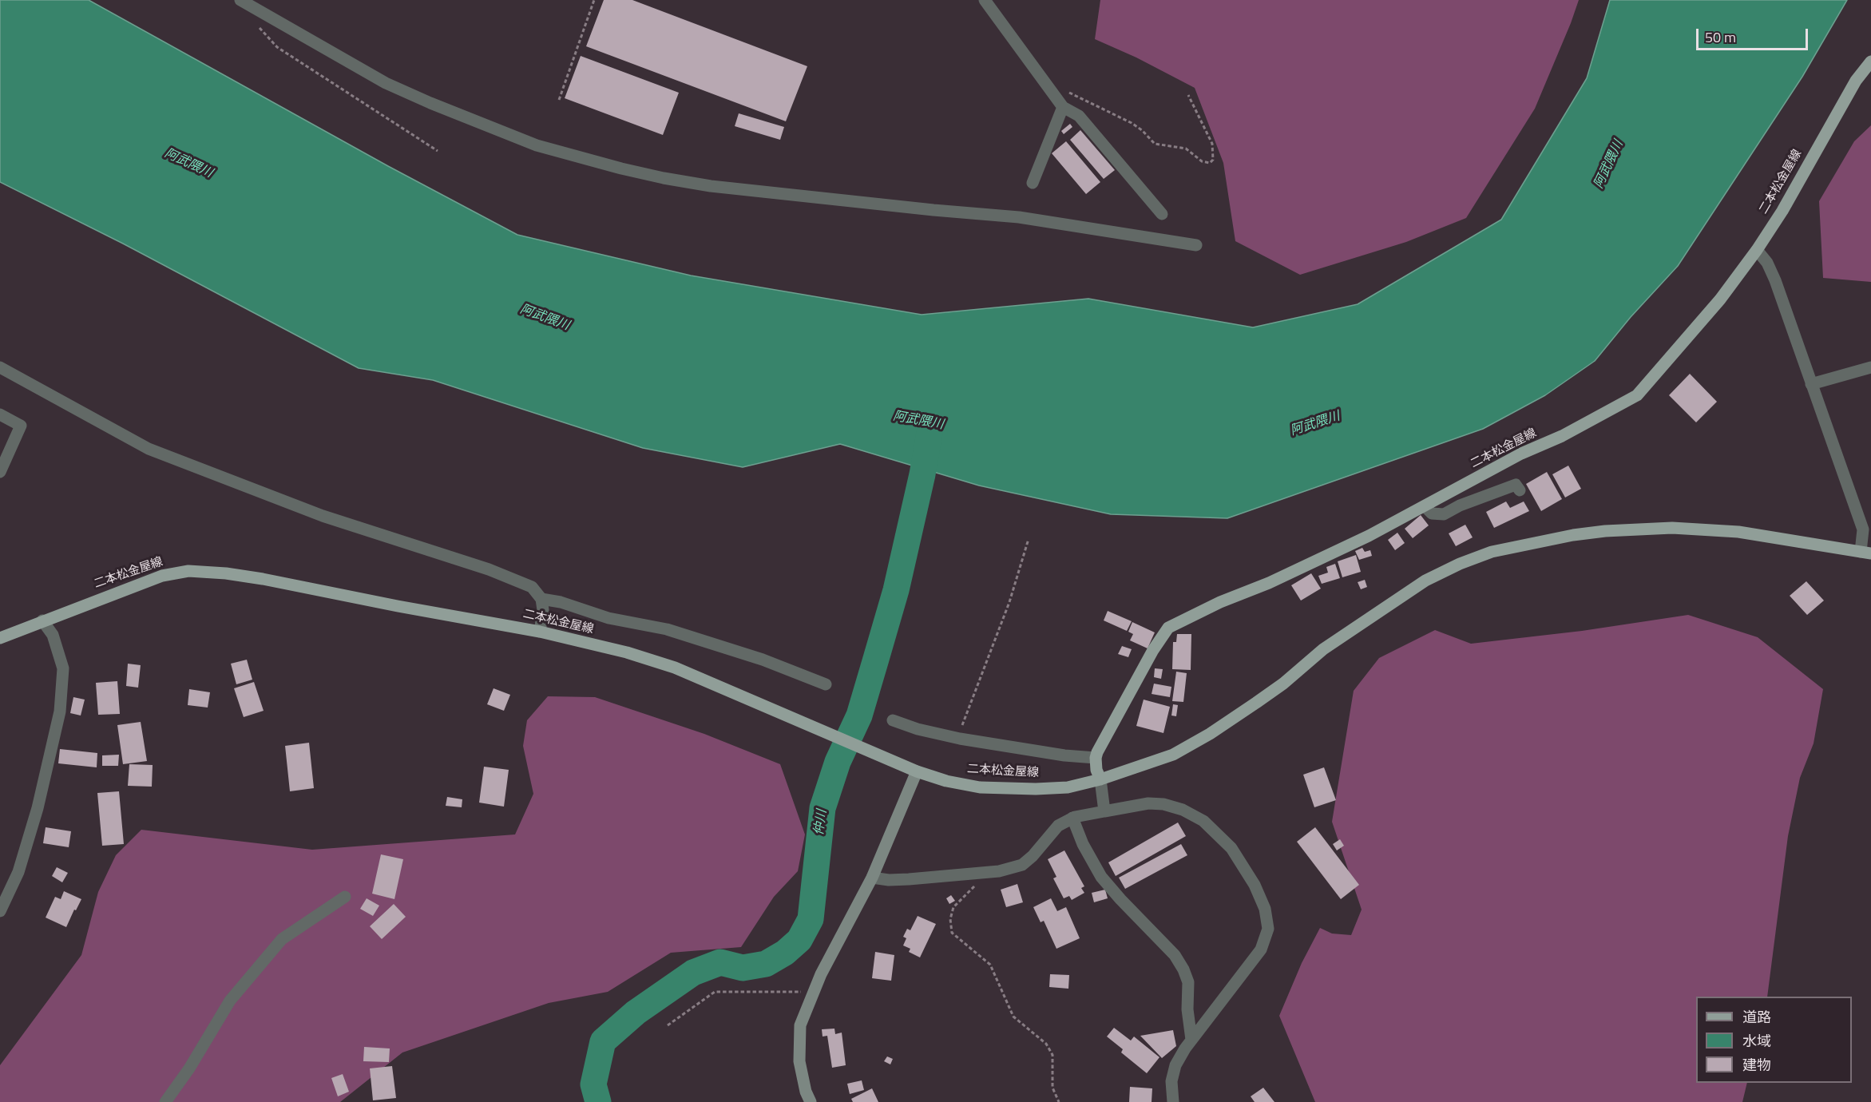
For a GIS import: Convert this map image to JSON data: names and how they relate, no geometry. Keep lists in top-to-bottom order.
{
  "streets": {
    "main road": ["二本松金屋線"]
  },
  "water": ["阿武隈川", "仲川"],
  "legend": ["道路", "水域", "建物"],
  "scale_bar": "50 m"
}
